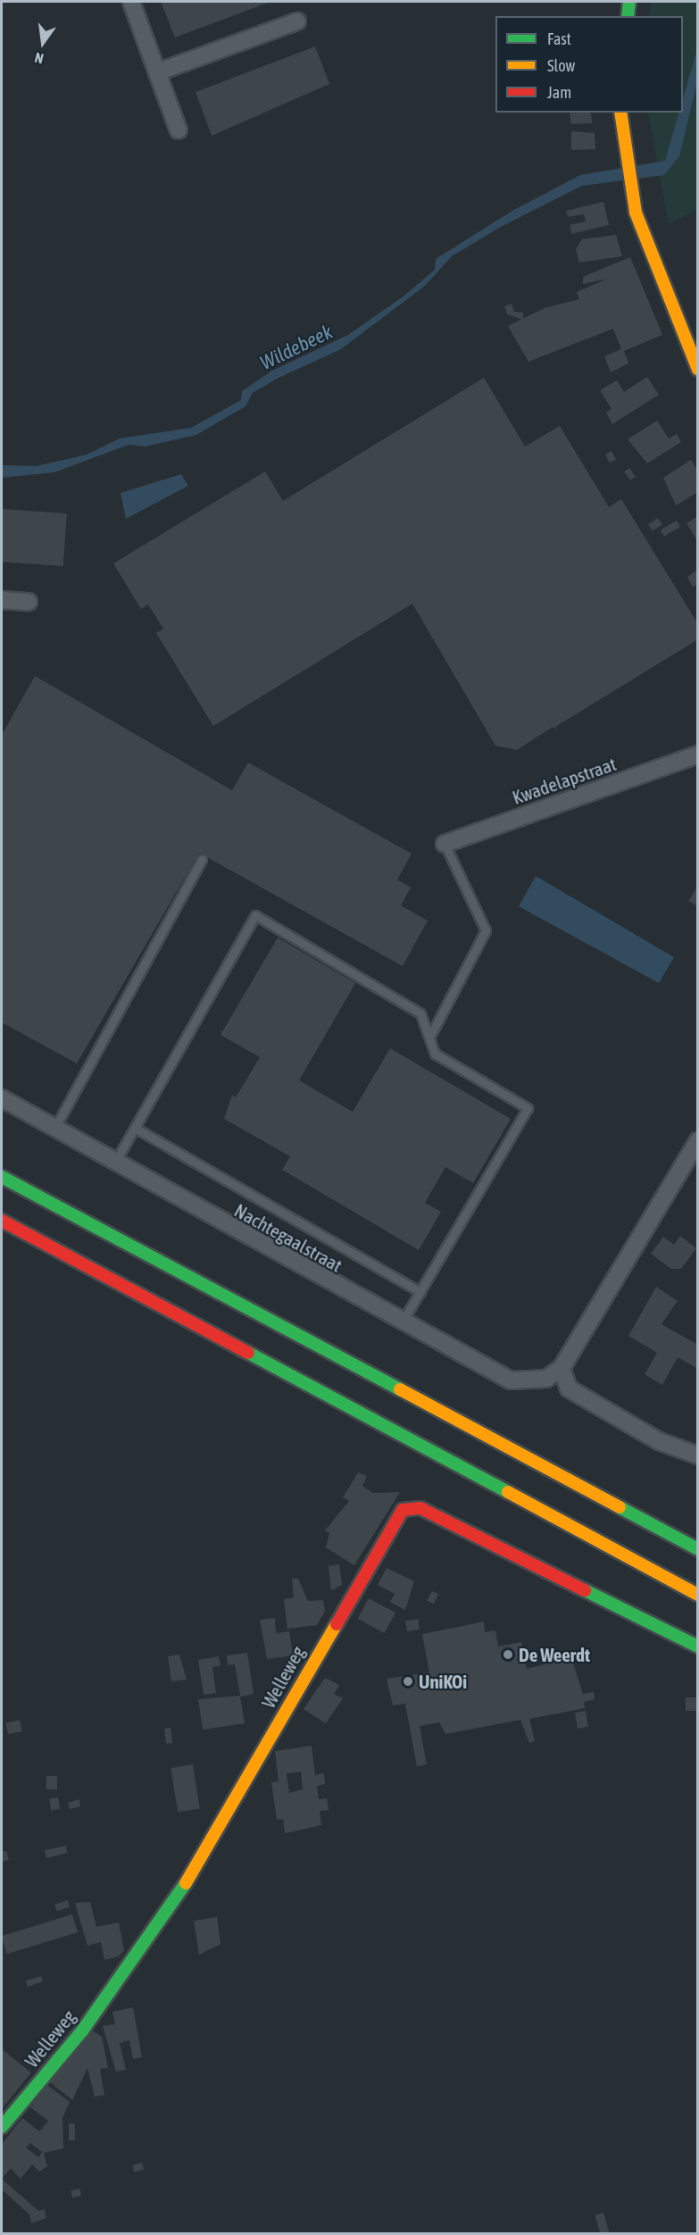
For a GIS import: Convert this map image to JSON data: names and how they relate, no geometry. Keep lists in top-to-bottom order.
{
  "streets": {
    "main road": ["Welleweg"],
    "street": ["Kwadelapstraat", "Nachtegaalstraat"]
  },
  "water": ["Wildebeek"],
  "places": ["De Weerdt", "UniKOi"],
  "legend": ["Fast", "Slow", "Jam"],
  "north": "bottom"
}
